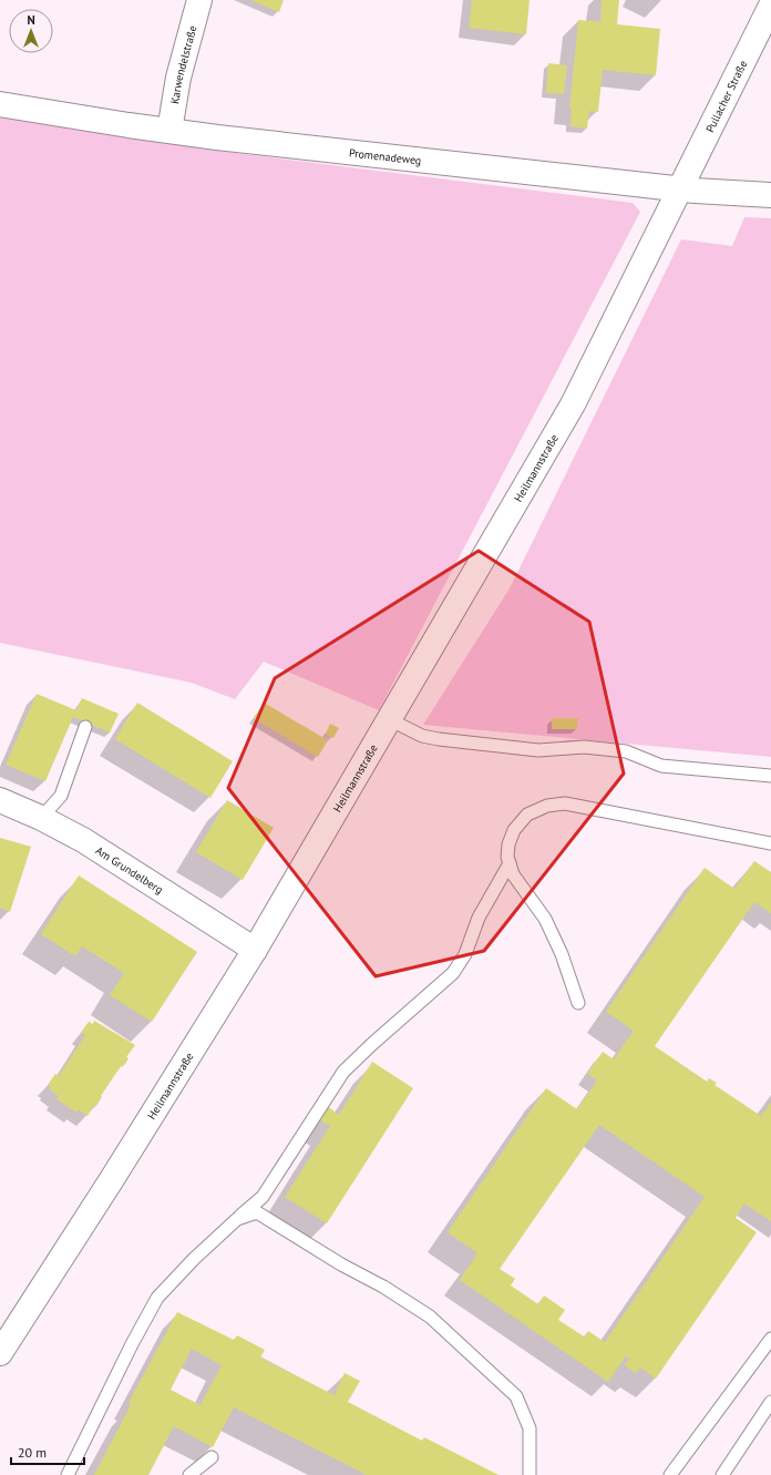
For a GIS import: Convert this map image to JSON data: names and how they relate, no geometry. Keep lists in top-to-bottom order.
{
  "streets": {
    "street": [
      "Karwendelstraße",
      "Pullacher Straße",
      "Promenadeweg",
      "Heilmannstraße",
      "Am Grundelberg"
    ]
  },
  "crossings": [
    ["Karwendelstraße", "Promenadeweg"],
    ["Pullacher Straße", "Promenadeweg"],
    ["Pullacher Straße", "Heilmannstraße"],
    ["Promenadeweg", "Heilmannstraße"],
    ["Heilmannstraße", "Am Grundelberg"]
  ],
  "scale_bar": "20 m",
  "north": "top"
}
